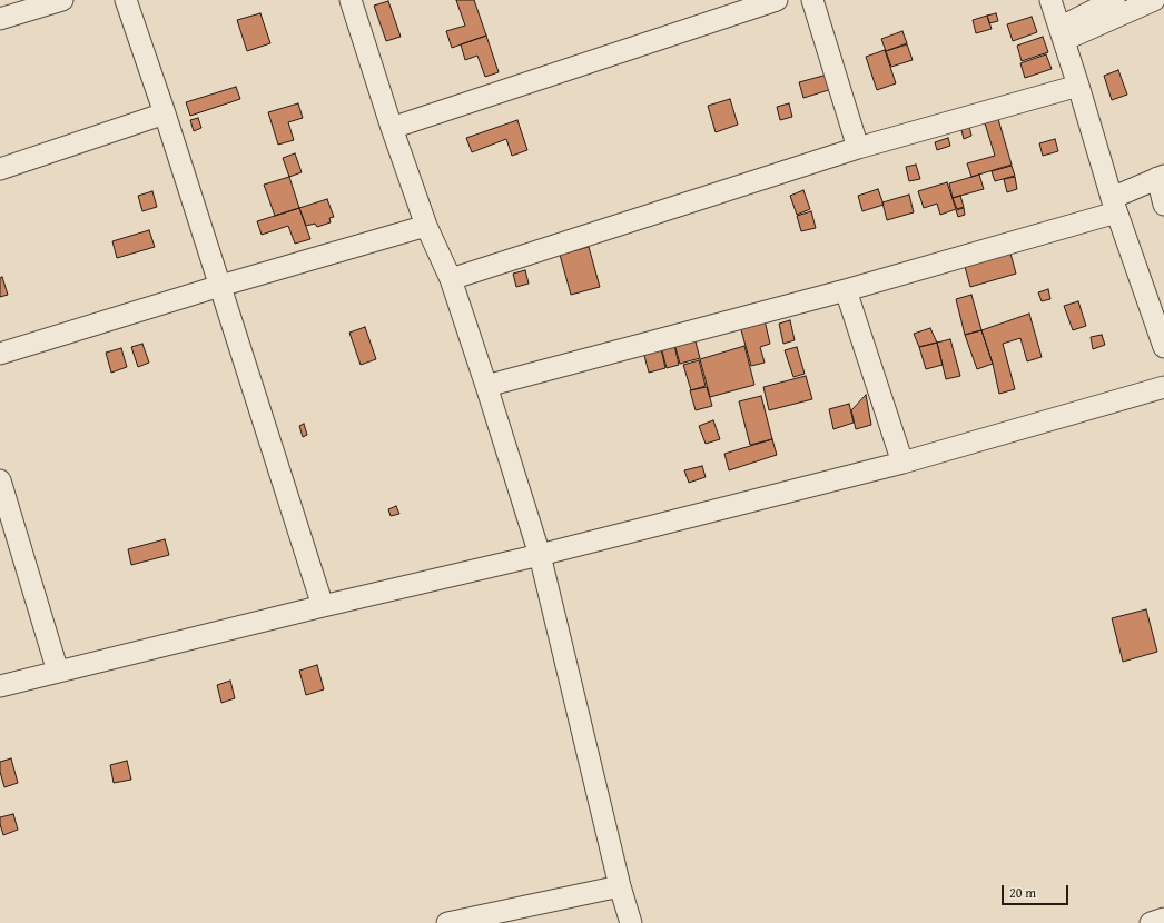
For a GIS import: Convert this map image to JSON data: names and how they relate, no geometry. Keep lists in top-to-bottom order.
{
  "scale_bar": "20 m"
}
